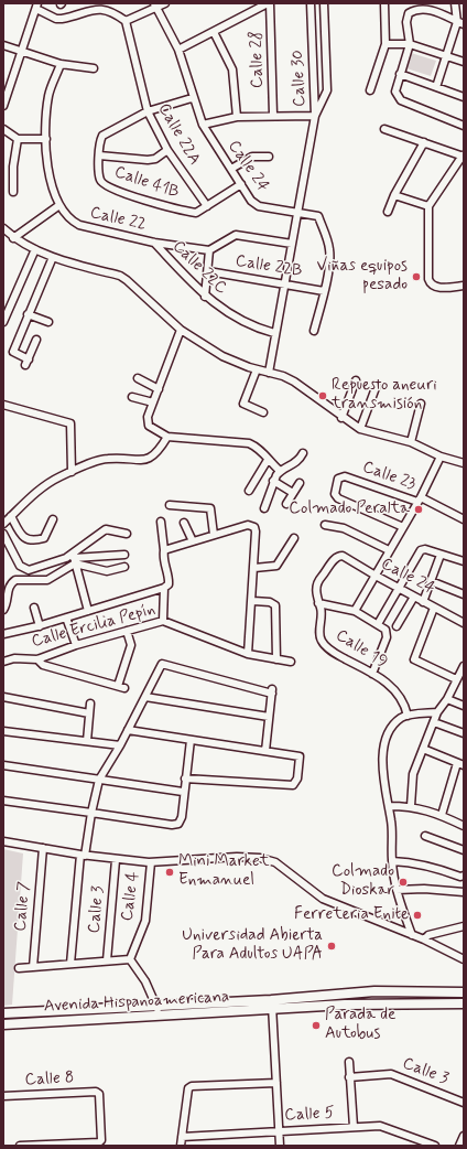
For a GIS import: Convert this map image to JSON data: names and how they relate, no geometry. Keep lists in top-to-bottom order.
{
  "streets": {
    "main road": ["Avenida Hispanoamericana"],
    "street": [
      "Calle 28",
      "Calle 30",
      "Calle 22A",
      "Calle 24",
      "Calle 41B",
      "Calle 22",
      "Calle 22B",
      "Calle 22C",
      "Calle 23",
      "Calle Ercilia Pepín",
      "Calle 19",
      "Calle 4",
      "Calle 7",
      "Calle 3",
      "Calle 8",
      "Calle 5"
    ]
  },
  "crossings": [
    ["Calle 22A", "Calle 41B"],
    ["Calle 24", "Calle 41B"],
    ["Calle 24", "Calle 22B"],
    ["Calle 24", "Calle 23"],
    ["Calle 24", "Calle 19"],
    ["Calle 22", "Calle 22C"]
  ],
  "places": [
    "Viñas equipos pesado",
    "Repuesto aneuri transmisión",
    "Colmado Peralta",
    "Mini Market Enmanuel",
    "Colmado Dioskar",
    "Ferreteria Enite",
    "Universidad Abierta Para Adultos UAPA",
    "Parada de Autobus"
  ]
}
